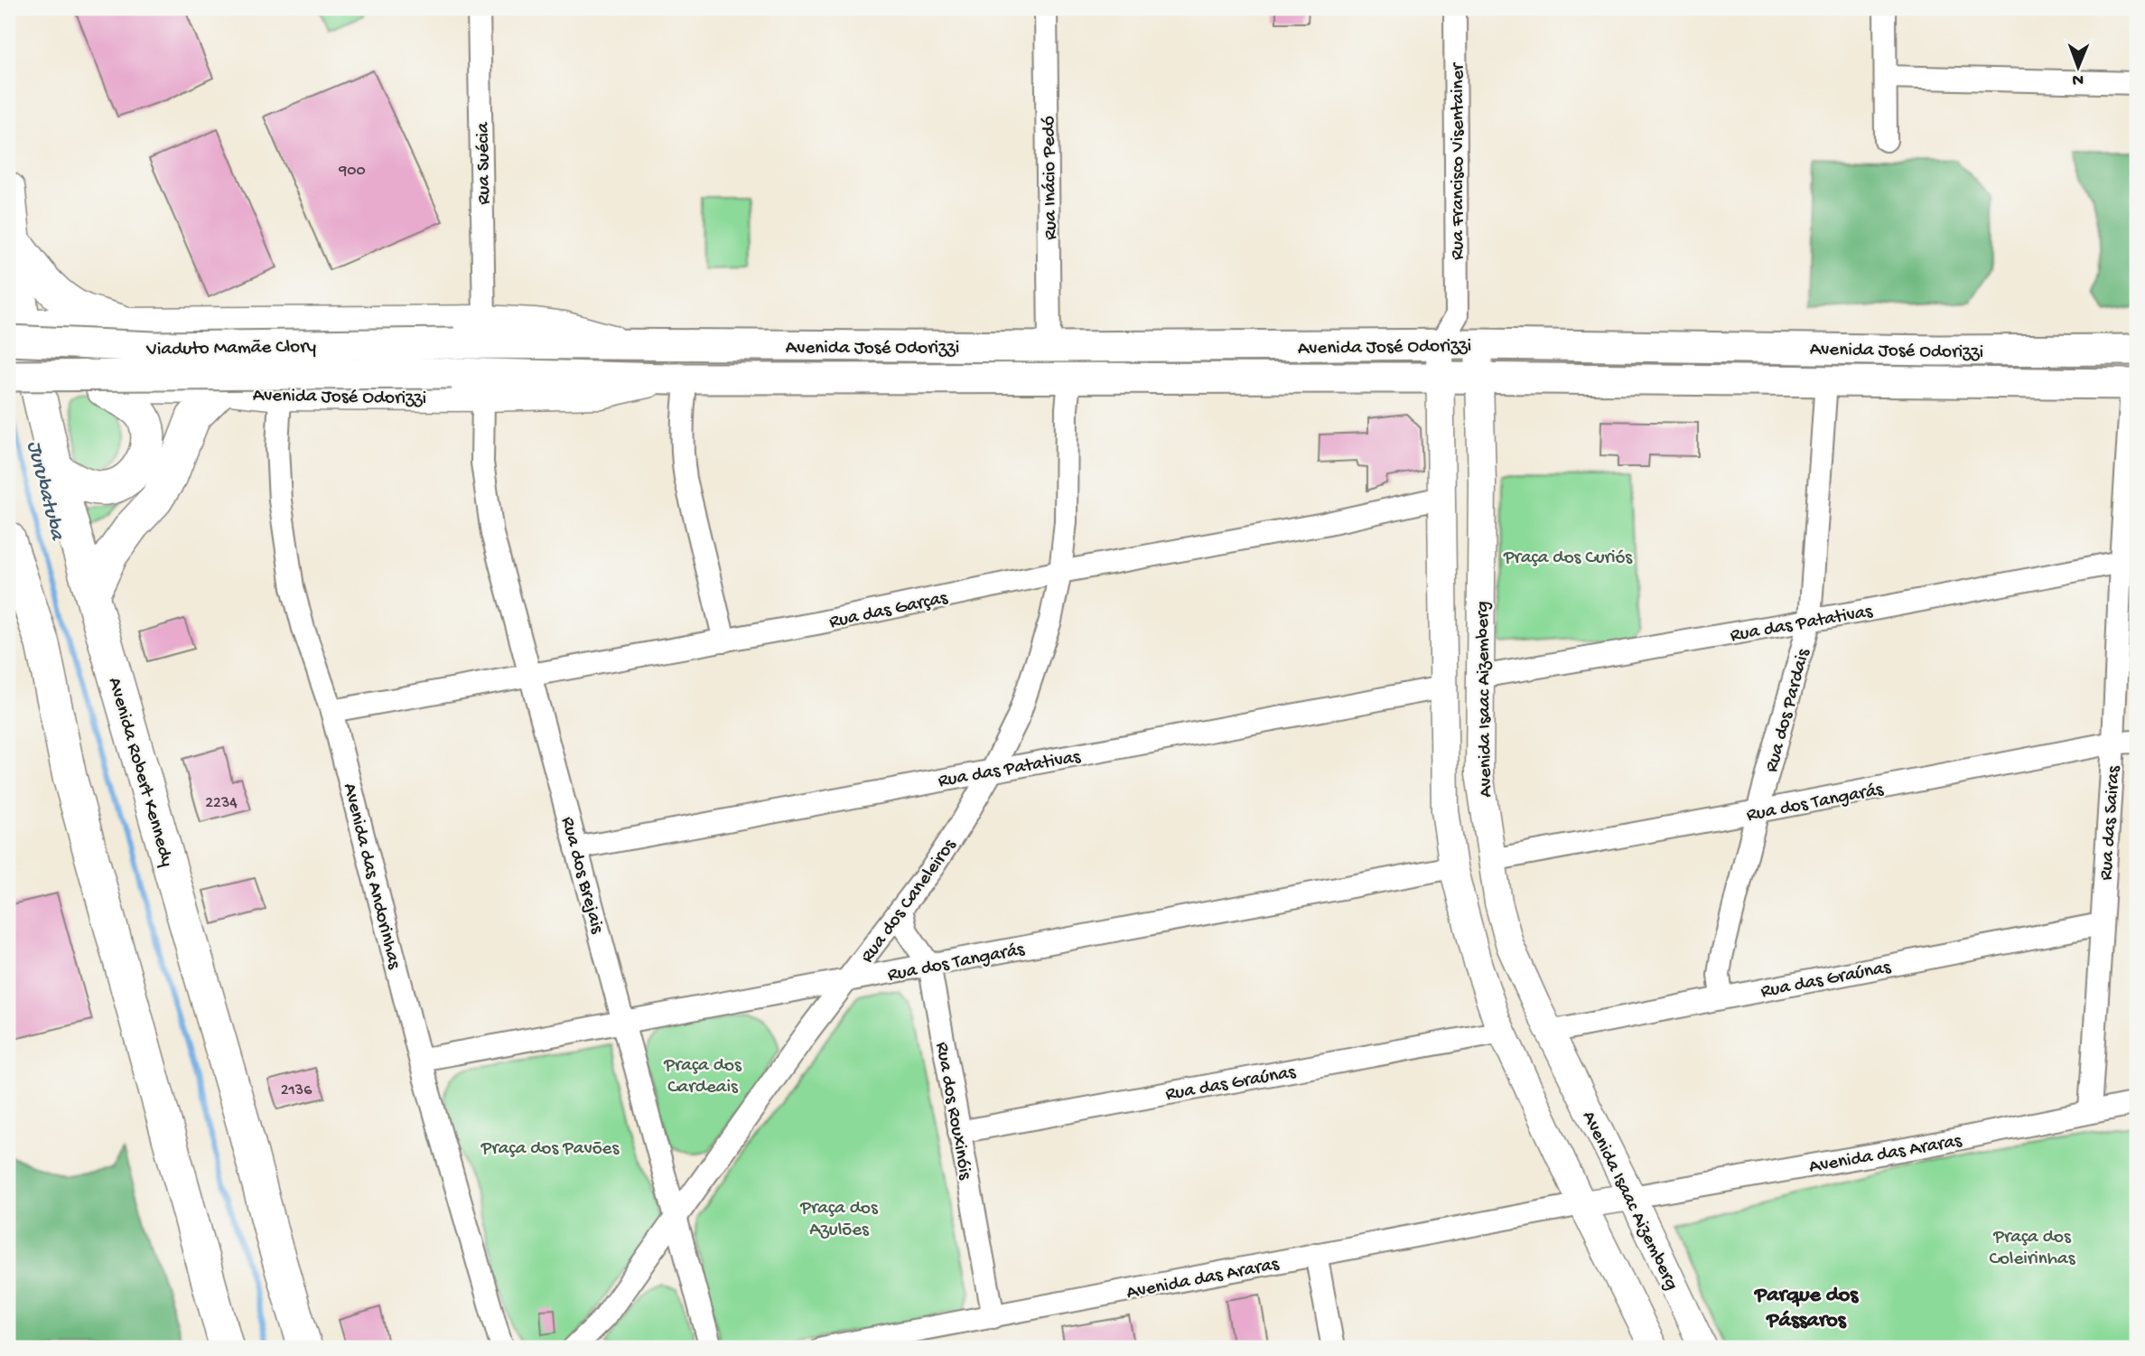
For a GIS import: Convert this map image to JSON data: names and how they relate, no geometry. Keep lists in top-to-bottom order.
{
  "streets": {
    "main road": ["Avenida José Odorizzi", "Viaduto Mamãe Clory", "Avenida Robert Kennedy"],
    "street": [
      "Rua Francisco Visentainer",
      "Rua Suécia",
      "Rua Inácio Pedó",
      "Rua das Garças",
      "Rua das Patativas",
      "Avenida Isaac Aizemberg",
      "Rua dos Pardais",
      "Rua dos Tangarás",
      "Rua das Sairas",
      "Rua dos Brejais",
      "Avenida das Andorinhas",
      "Rua dos Caneleiros",
      "Rua das Graúnas",
      "Rua dos Rouxinóis",
      "Avenida das Araras"
    ]
  },
  "crossings": [
    ["Rua Suécia", "Avenida José Odorizzi"],
    ["Rua Inácio Pedó", "Avenida José Odorizzi"],
    ["Avenida José Odorizzi", "Viaduto Mamãe Clory"],
    ["Avenida José Odorizzi", "Avenida Isaac Aizemberg"],
    ["Avenida José Odorizzi", "Rua dos Pardais"],
    ["Avenida José Odorizzi", "Avenida Robert Kennedy"],
    ["Avenida José Odorizzi", "Rua das Sairas"],
    ["Avenida José Odorizzi", "Rua dos Brejais"],
    ["Avenida José Odorizzi", "Avenida das Andorinhas"],
    ["Avenida José Odorizzi", "Rua dos Caneleiros"],
    ["Viaduto Mamãe Clory", "Avenida Robert Kennedy"],
    ["Rua das Garças", "Avenida Isaac Aizemberg"],
    ["Rua das Garças", "Rua dos Brejais"],
    ["Rua das Garças", "Avenida das Andorinhas"],
    ["Rua das Garças", "Rua dos Caneleiros"],
    ["Rua das Patativas", "Avenida Isaac Aizemberg"],
    ["Rua das Patativas", "Rua dos Pardais"],
    ["Rua das Patativas", "Rua das Sairas"],
    ["Rua das Patativas", "Rua dos Brejais"],
    ["Rua das Patativas", "Rua dos Caneleiros"],
    ["Avenida Isaac Aizemberg", "Rua dos Tangarás"],
    ["Avenida Isaac Aizemberg", "Rua das Graúnas"],
    ["Avenida Isaac Aizemberg", "Avenida das Araras"],
    ["Rua dos Pardais", "Rua dos Tangarás"],
    ["Rua dos Pardais", "Rua das Graúnas"],
    ["Rua dos Tangarás", "Rua das Sairas"],
    ["Rua dos Tangarás", "Rua dos Brejais"],
    ["Rua dos Tangarás", "Avenida das Andorinhas"],
    ["Rua dos Tangarás", "Rua dos Caneleiros"],
    ["Rua dos Tangarás", "Rua dos Rouxinóis"],
    ["Rua das Sairas", "Rua das Graúnas"],
    ["Rua das Sairas", "Avenida das Araras"],
    ["Rua dos Brejais", "Rua dos Caneleiros"],
    ["Rua dos Caneleiros", "Rua dos Rouxinóis"],
    ["Rua das Graúnas", "Rua dos Rouxinóis"],
    ["Rua dos Rouxinóis", "Avenida das Araras"]
  ],
  "districts": ["Parque dos Pássaros"],
  "water": ["Jurubatuba"],
  "parks": [
    "Praça dos Curiós",
    "Praça dos Cardeais",
    "Praça dos Pavões",
    "Praça dos Azulões",
    "Praça dos Coleirinhas"
  ],
  "house_numbers": ["900", "2234", "2136"],
  "north": "bottom"
}
